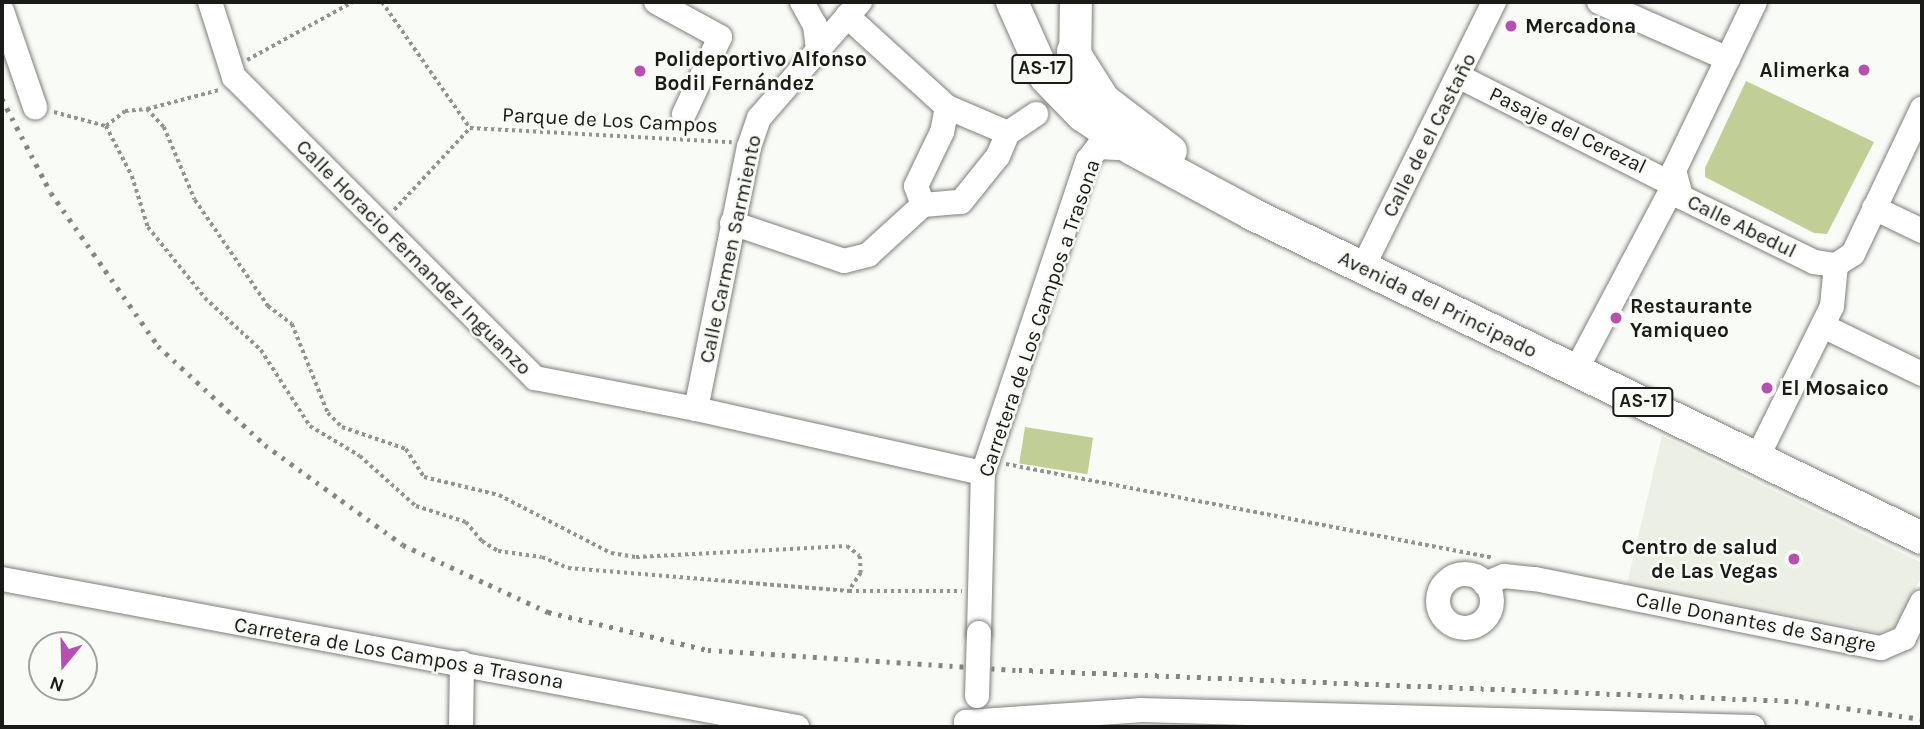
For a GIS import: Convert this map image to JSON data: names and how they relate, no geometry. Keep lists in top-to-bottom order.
{
  "streets": {
    "main road": ["AS-17", "Avenida del Principado"],
    "street": [
      "Pasaje del Cerezal",
      "Calle de el Castaño",
      "Calle Abedul",
      "Calle Carmen Sarmiento",
      "Calle Horacio Fernandez Inguanzo",
      "Carretera de Los Campos a Trasona",
      "Calle Donantes de Sangre"
    ],
    "path": ["Parque de Los Campos"]
  },
  "crossings": [
    ["Parque de Los Campos", "Calle Carmen Sarmiento"],
    ["Pasaje del Cerezal", "Calle de el Castaño"],
    ["Pasaje del Cerezal", "Calle Abedul"],
    ["Calle de el Castaño", "Avenida del Principado"],
    ["Calle Carmen Sarmiento", "Calle Horacio Fernandez Inguanzo"],
    ["Calle Horacio Fernandez Inguanzo", "Carretera de Los Campos a Trasona"],
    ["Avenida del Principado", "Carretera de Los Campos a Trasona"]
  ],
  "places": [
    "Mercadona",
    "Alimerka",
    "Polideportivo Alfonso Bodil Fernández",
    "Restaurante Yamiqueo",
    "El Mosaico",
    "Centro de salud de Las Vegas"
  ],
  "north": "bottom"
}
